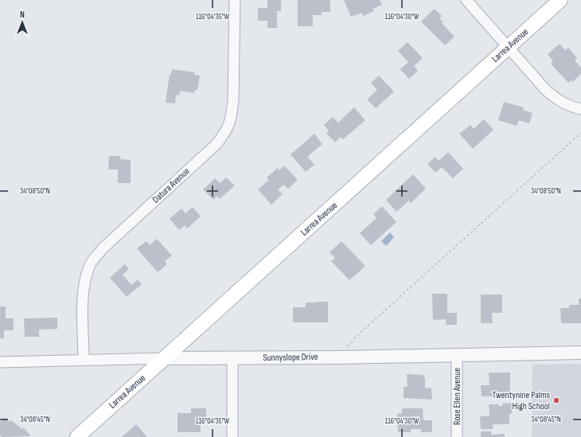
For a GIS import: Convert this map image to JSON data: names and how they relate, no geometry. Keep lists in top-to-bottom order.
{
  "streets": {
    "main road": ["Larrea Avenue"],
    "street": ["Datura Avenue", "Sunnyslope Drive", "Rose Ellen Avenue"]
  },
  "crossings": [
    ["Larrea Avenue", "Sunnyslope Drive"],
    ["Datura Avenue", "Sunnyslope Drive"],
    ["Sunnyslope Drive", "Rose Ellen Avenue"]
  ],
  "places": ["Twentynine Palms High School"],
  "north": "top",
  "coordinates": [
    "116°04'35\"W",
    "116°04'30\"W",
    "34°08'50\"N",
    "34°08'45\"N"
  ]
}
